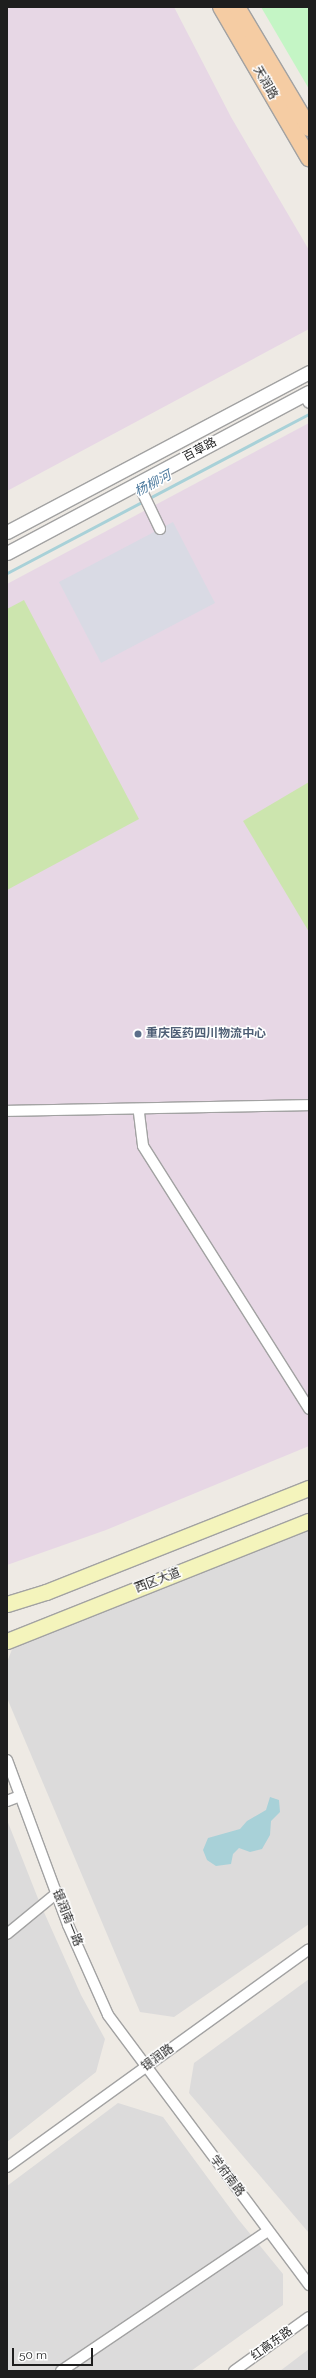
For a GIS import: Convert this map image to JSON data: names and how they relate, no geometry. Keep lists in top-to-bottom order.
{
  "streets": {
    "main road": ["天润路", "西区大道"],
    "street": [
      "百草路",
      "银润南一路",
      "银润路",
      "学府南路",
      "红高东路"
    ]
  },
  "crossings": [
    ["银润南一路", "银润路"],
    ["银润南一路", "学府南路"],
    ["银润路", "学府南路"]
  ],
  "water": ["杨柳河"],
  "places": ["重庆医药四川物流中心"],
  "scale_bar": "50 m"
}
